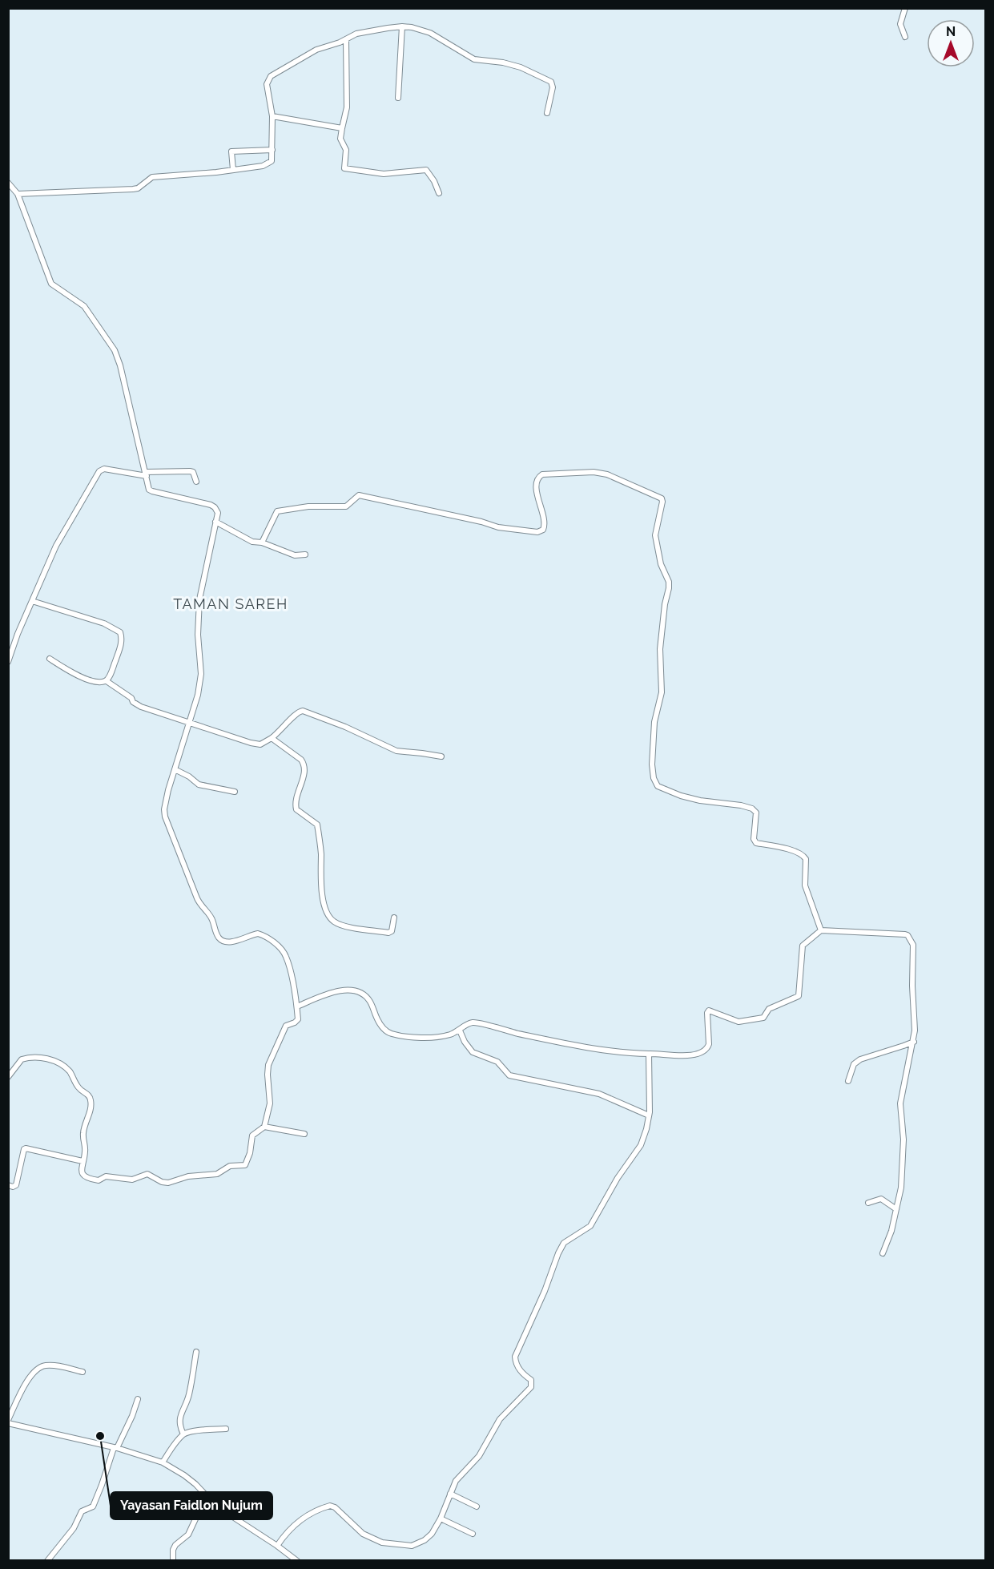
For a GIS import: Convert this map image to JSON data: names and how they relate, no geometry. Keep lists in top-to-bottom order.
{
  "districts": ["TAMAN SAREH"],
  "places": ["Yayasan Faidlon Nujum"],
  "north": "top"
}
